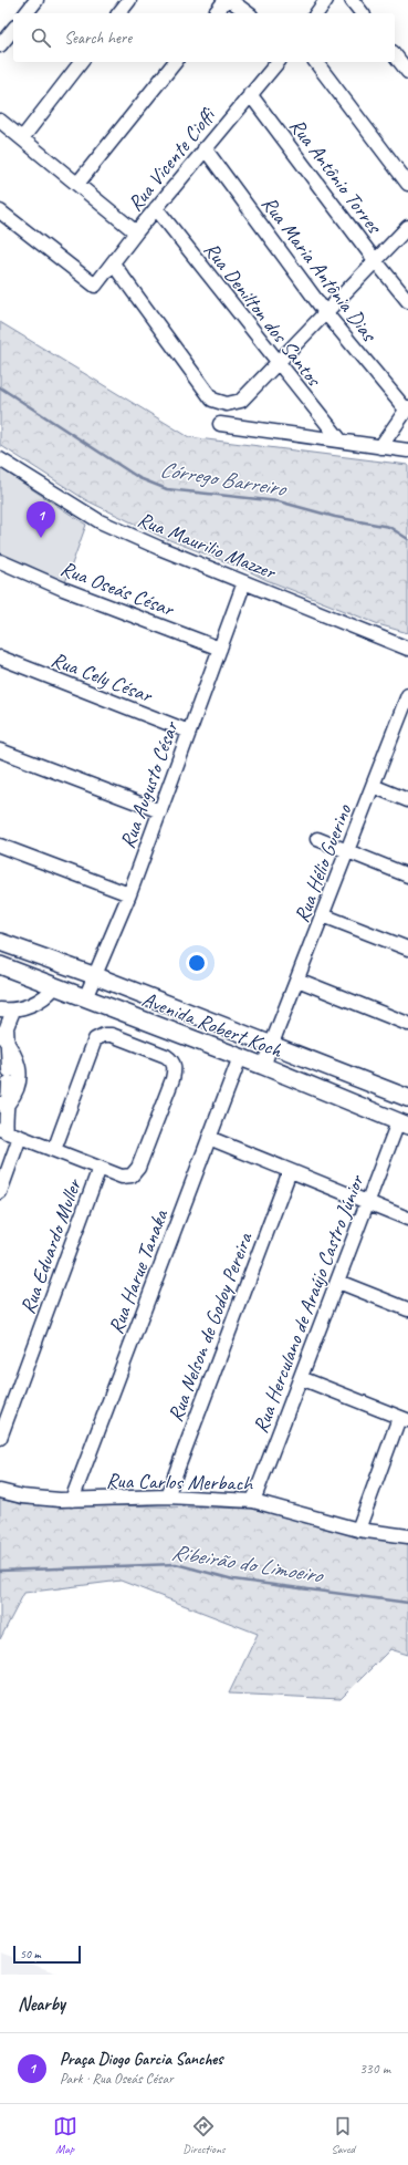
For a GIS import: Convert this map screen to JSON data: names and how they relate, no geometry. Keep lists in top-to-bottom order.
{
  "streets": {
    "main road": ["Avenida Robert Koch"],
    "street": [
      "Rua Vicente Cioffi",
      "Rua Antônio Torres",
      "Rua Maria Antônia Dias",
      "Rua Denilton dos Santos",
      "Rua Maurilio Mazzer",
      "Rua Oseás César",
      "Rua Cely César",
      "Rua Augusto César",
      "Rua Hélio Guerino",
      "Rua Eduardo Muller",
      "Rua Harue Tanaka",
      "Rua Herculano de Araújo Castro Júnior",
      "Rua Nelson de Godoy Pereira",
      "Rua Carlos Merbach"
    ]
  },
  "crossings": [
    ["Rua Vicente Cioffi", "Rua Antônio Torres"],
    ["Rua Vicente Cioffi", "Rua Maria Antônia Dias"],
    ["Rua Vicente Cioffi", "Rua Denilton dos Santos"],
    ["Rua Maurilio Mazzer", "Rua Augusto César"],
    ["Rua Oseás César", "Rua Augusto César"],
    ["Rua Cely César", "Rua Augusto César"],
    ["Rua Augusto César", "Avenida Robert Koch"],
    ["Rua Hélio Guerino", "Avenida Robert Koch"],
    ["Avenida Robert Koch", "Rua Harue Tanaka"],
    ["Avenida Robert Koch", "Rua Herculano de Araújo Castro Júnior"],
    ["Rua Harue Tanaka", "Rua Carlos Merbach"],
    ["Rua Herculano de Araújo Castro Júnior", "Rua Carlos Merbach"],
    ["Rua Nelson de Godoy Pereira", "Rua Carlos Merbach"]
  ],
  "water": ["Córrego Barreiro", "Ribeirão do Limoeiro"],
  "scale_bar": "50 m",
  "page": {
    "search": "Search here",
    "pins": "1",
    "scale": "50 m",
    "heading": "Nearby",
    "list": [
      {
        "mark": "1",
        "name": "Praça Diogo Garcia Sanches",
        "note": "Park · Rua Oseás César",
        "value": "330 m"
      }
    ],
    "nav": ["Map", "Directions", "Saved"]
  }
}
